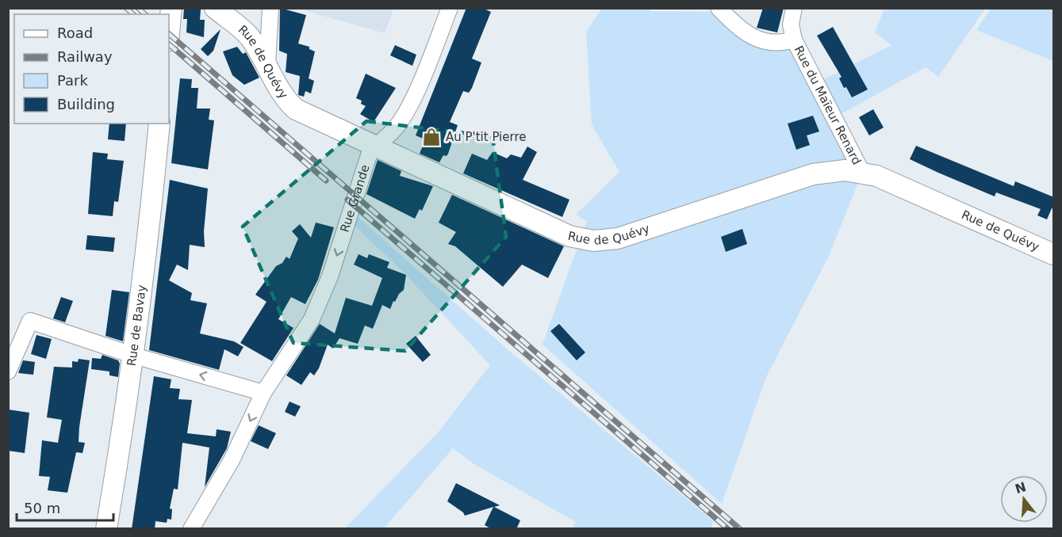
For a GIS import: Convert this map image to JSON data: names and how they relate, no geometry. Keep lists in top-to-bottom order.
{
  "streets": {
    "main road": ["Rue de Quévy", "Rue de Bavay"],
    "street": ["Rue du Maïeur Renard", "Rue Grande"]
  },
  "crossings": [
    ["Rue de Quévy", "Rue du Maïeur Renard"],
    ["Rue de Quévy", "Rue Grande"]
  ],
  "one_way": ["Rue Grande"],
  "places": {
    "shop": ["Au P'tit Pierre"]
  },
  "legend": [
    "Road",
    "Railway",
    "Park",
    "Building"
  ],
  "scale_bar": "50 m",
  "north": "top"
}
